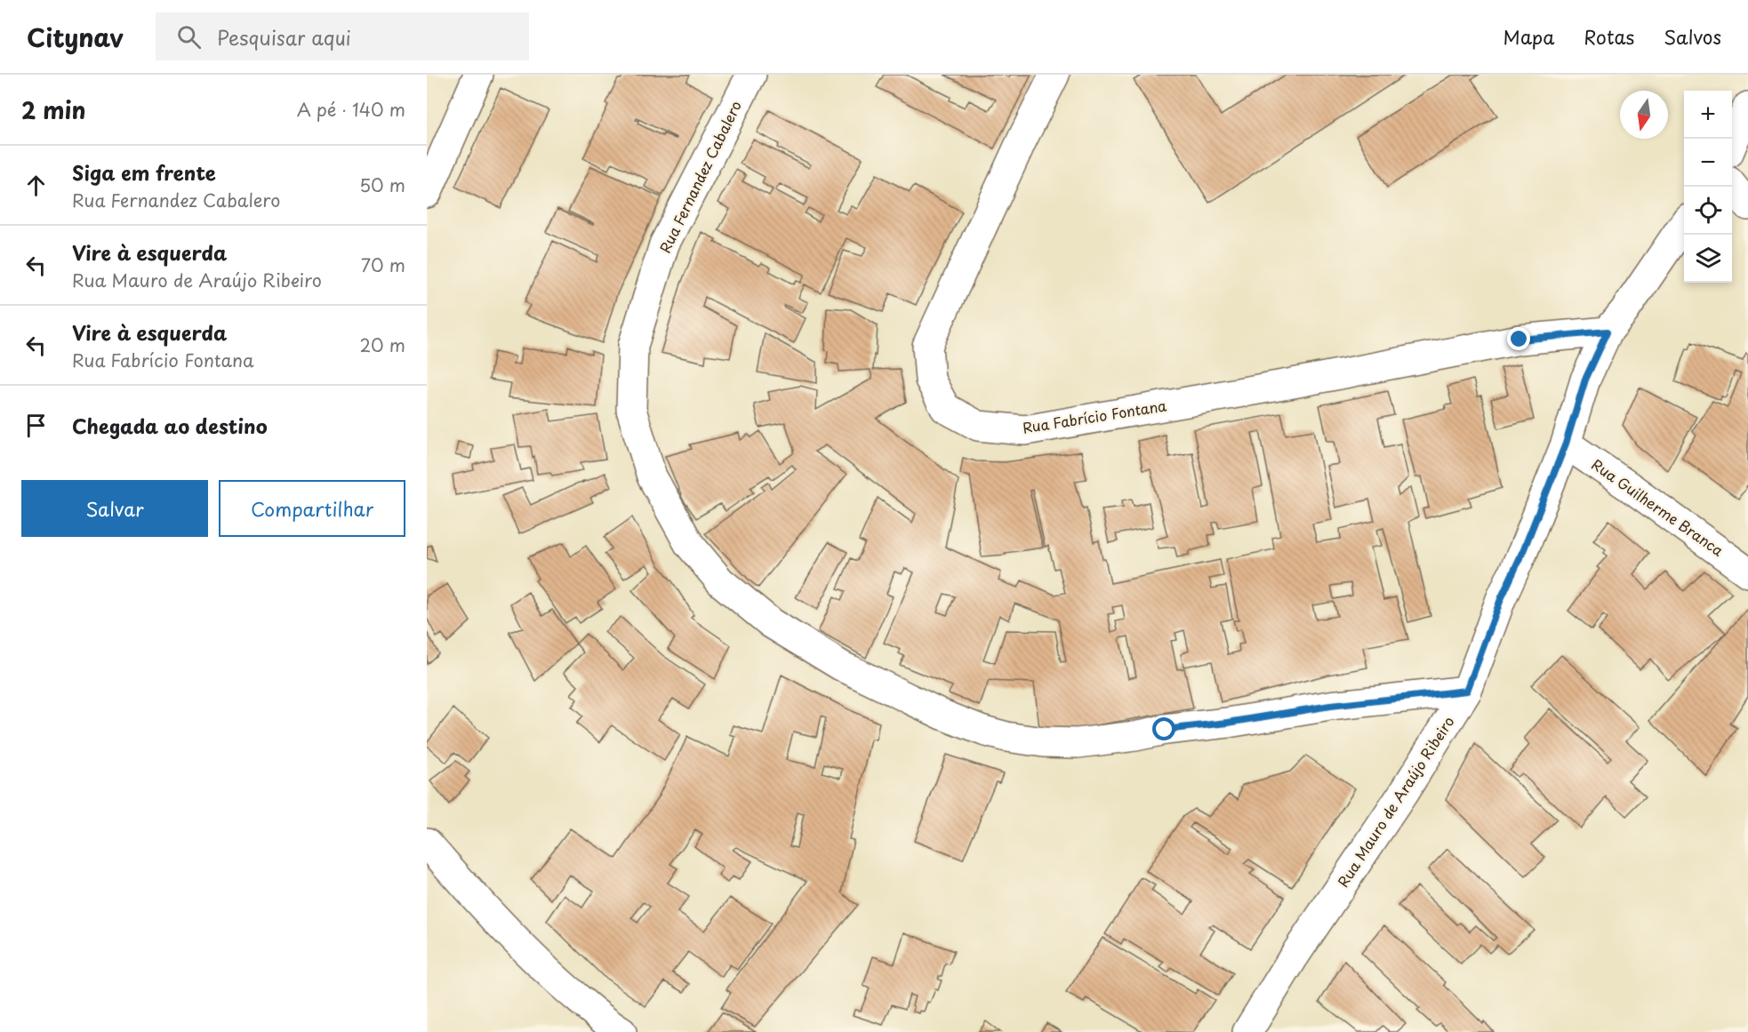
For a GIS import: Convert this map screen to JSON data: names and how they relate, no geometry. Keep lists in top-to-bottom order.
{
  "streets": {
    "street": [
      "Rua Fernandez Cabalero",
      "Rua Fabrício Fontana",
      "Rua Guilherme Branca",
      "Rua Mauro de Araújo Ribeiro"
    ]
  },
  "crossings": [
    ["Rua Fernandez Cabalero", "Rua Mauro de Araújo Ribeiro"],
    ["Rua Fabrício Fontana", "Rua Mauro de Araújo Ribeiro"],
    ["Rua Guilherme Branca", "Rua Mauro de Araújo Ribeiro"]
  ],
  "north": "bottom",
  "page": {
    "header": "Citynav",
    "search": "Pesquisar aqui",
    "nav": ["Mapa", "Rotas", "Salvos"],
    "heading": ["2 min", "A pé · 140 m"],
    "map_buttons": ["+", "−"],
    "list": [
      ["Siga em frente", "Rua Fernandez Cabalero", "50 m"],
      ["Vire à esquerda", "Rua Mauro de Araújo Ribeiro", "70 m"],
      ["Vire à esquerda", "Rua Fabrício Fontana", "20 m"],
      "Chegada ao destino"
    ],
    "buttons": ["Salvar", "Compartilhar"]
  }
}
